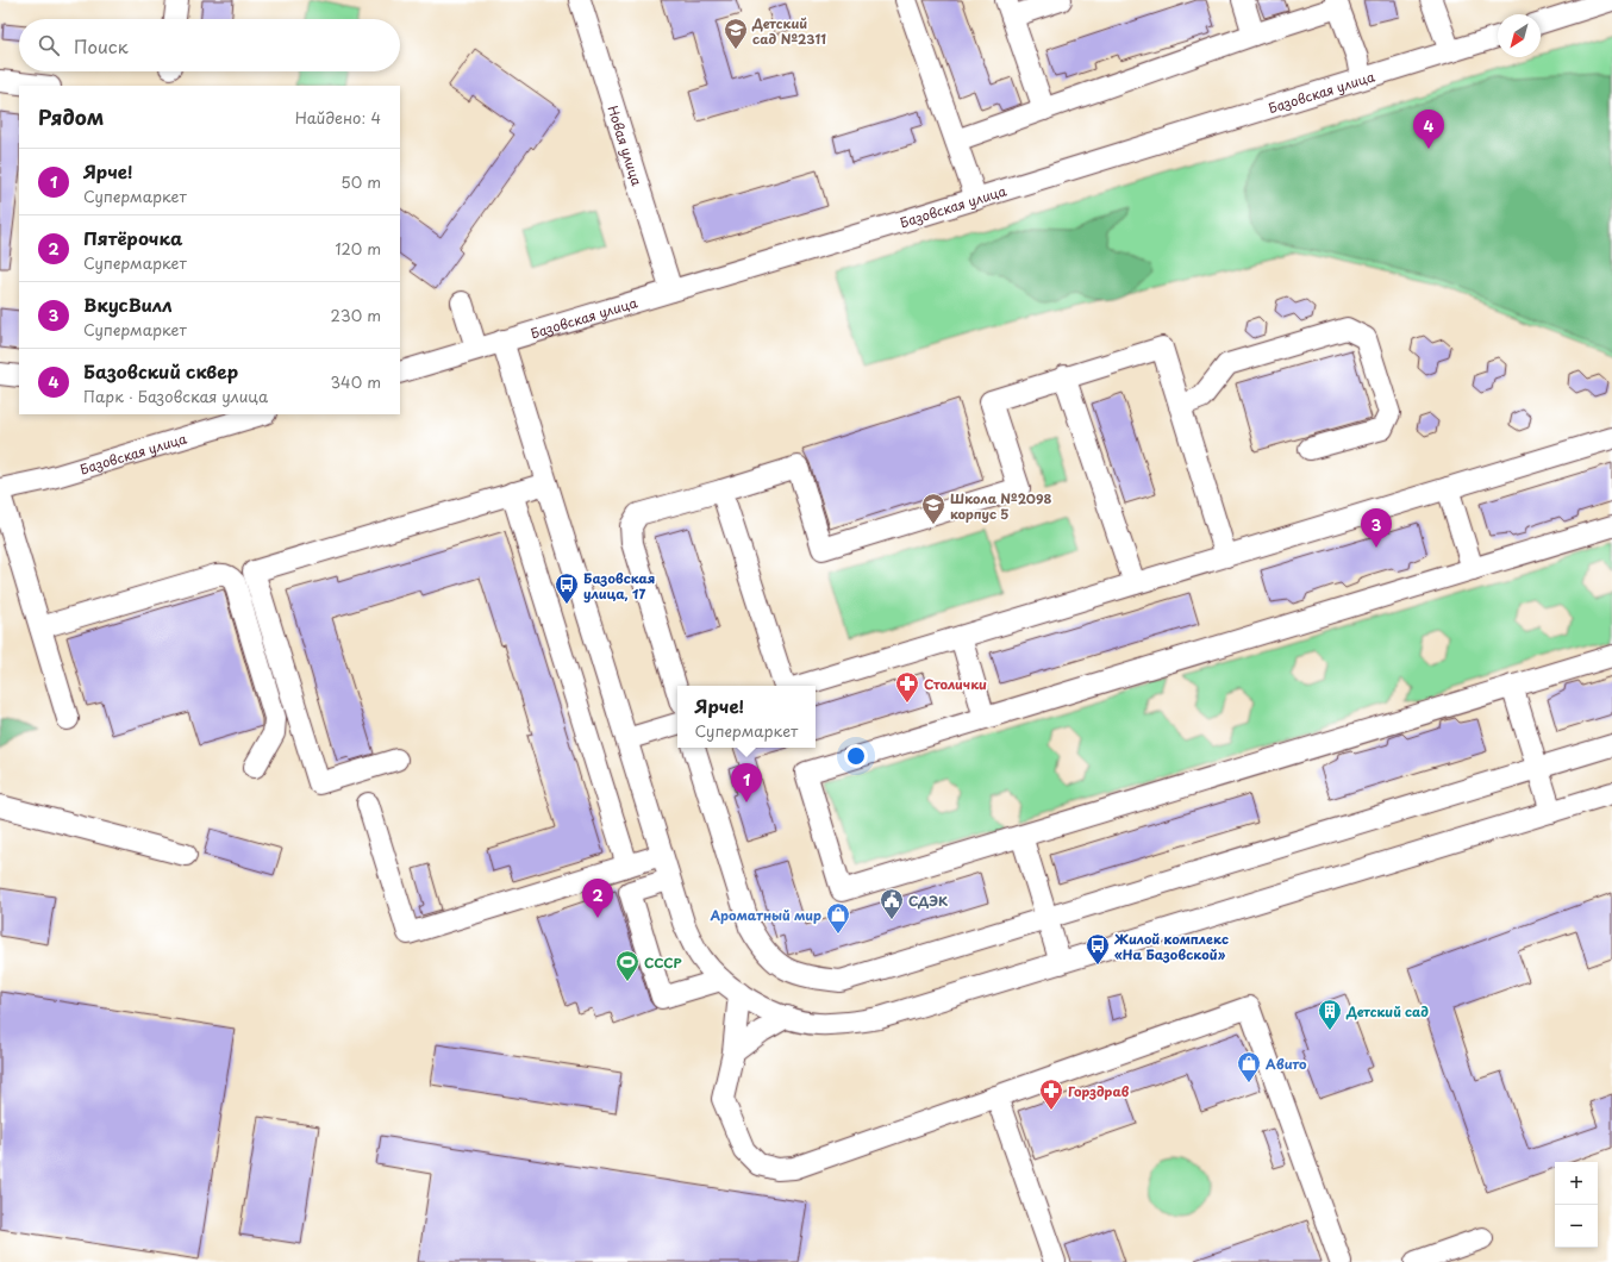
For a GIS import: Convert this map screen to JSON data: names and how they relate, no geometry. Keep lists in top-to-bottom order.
{
  "streets": {
    "street": ["Базовская улица", "Новая улица"]
  },
  "crossings": [
    ["Базовская улица", "Новая улица"]
  ],
  "places": {
    "school or university": ["Детский сад №2311", "Школа №2098 корпус 5"],
    "bus stop": ["Базовская улица, 17", "Жилой комплекс «На Базовской»"],
    "pharmacy": ["Столички", "Горздрав"],
    "public building": ["СДЭК"],
    "shop": ["Ароматный мир", "Авито"],
    "sports": ["СССР"],
    "building": ["Детский сад"]
  },
  "north": "bottom left",
  "page": {
    "search": "Поиск",
    "heading": ["Рядом", "Найдено: 4"],
    "pins": [
      "4",
      "3",
      "1",
      "2"
    ],
    "list": [
      {
        "mark": "1",
        "name": "Ярче!",
        "note": "Супермаркет",
        "value": "50 m"
      },
      {
        "mark": "2",
        "name": "Пятёрочка",
        "note": "Супермаркет",
        "value": "120 m"
      },
      {
        "mark": "3",
        "name": "ВкусВилл",
        "note": "Супермаркет",
        "value": "230 m"
      },
      {
        "mark": "4",
        "name": "Базовский сквер",
        "note": "Парк · Базовская улица",
        "value": "340 m"
      }
    ],
    "popup": ["Ярче!", "Супермаркет"],
    "map_buttons": ["+", "−"]
  }
}
